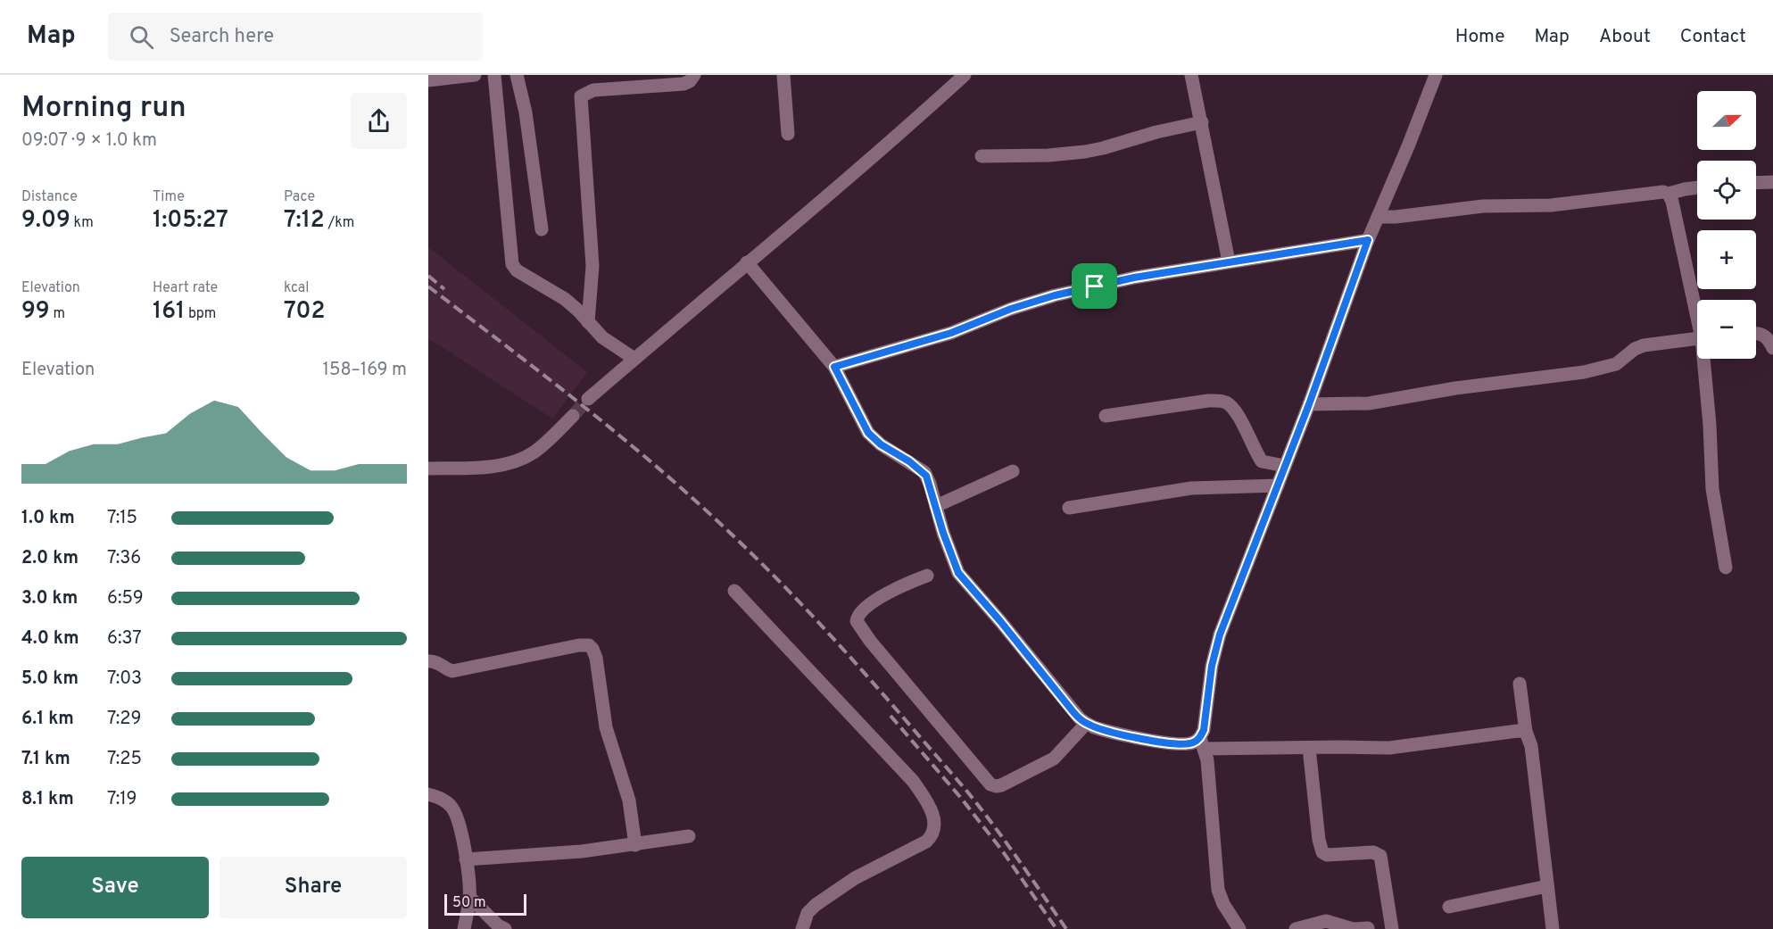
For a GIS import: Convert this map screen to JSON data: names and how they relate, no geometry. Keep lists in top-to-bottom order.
{
  "scale_bar": "50 m",
  "north": "right",
  "page": {
    "header": "Map",
    "search": "Search here",
    "nav": [
      "Home",
      "Map",
      "About",
      "Contact"
    ],
    "heading": ["Morning run", "09:07 · 9 × 1.0 km"],
    "map_buttons": ["+", "−"],
    "stats": [
      ["Distance", "9.09 km"],
      ["Time", "1:05:27"],
      ["Pace", "7:12 /km"],
      ["Elevation", "99 m"],
      ["Heart rate", "161 bpm"],
      ["kcal", "702"]
    ],
    "chart": ["Elevation", "158–169 m"],
    "list": [
      {
        "name": "1.0 km",
        "note": "7:15"
      },
      {
        "name": "2.0 km",
        "note": "7:36"
      },
      {
        "name": "3.0 km",
        "note": "6:59"
      },
      {
        "name": "4.0 km",
        "note": "6:37"
      },
      {
        "name": "5.0 km",
        "note": "7:03"
      },
      {
        "name": "6.1 km",
        "note": "7:29"
      },
      {
        "name": "7.1 km",
        "note": "7:25"
      },
      {
        "name": "8.1 km",
        "note": "7:19"
      }
    ],
    "buttons": ["Save", "Share"],
    "scale": "50 m"
  }
}
